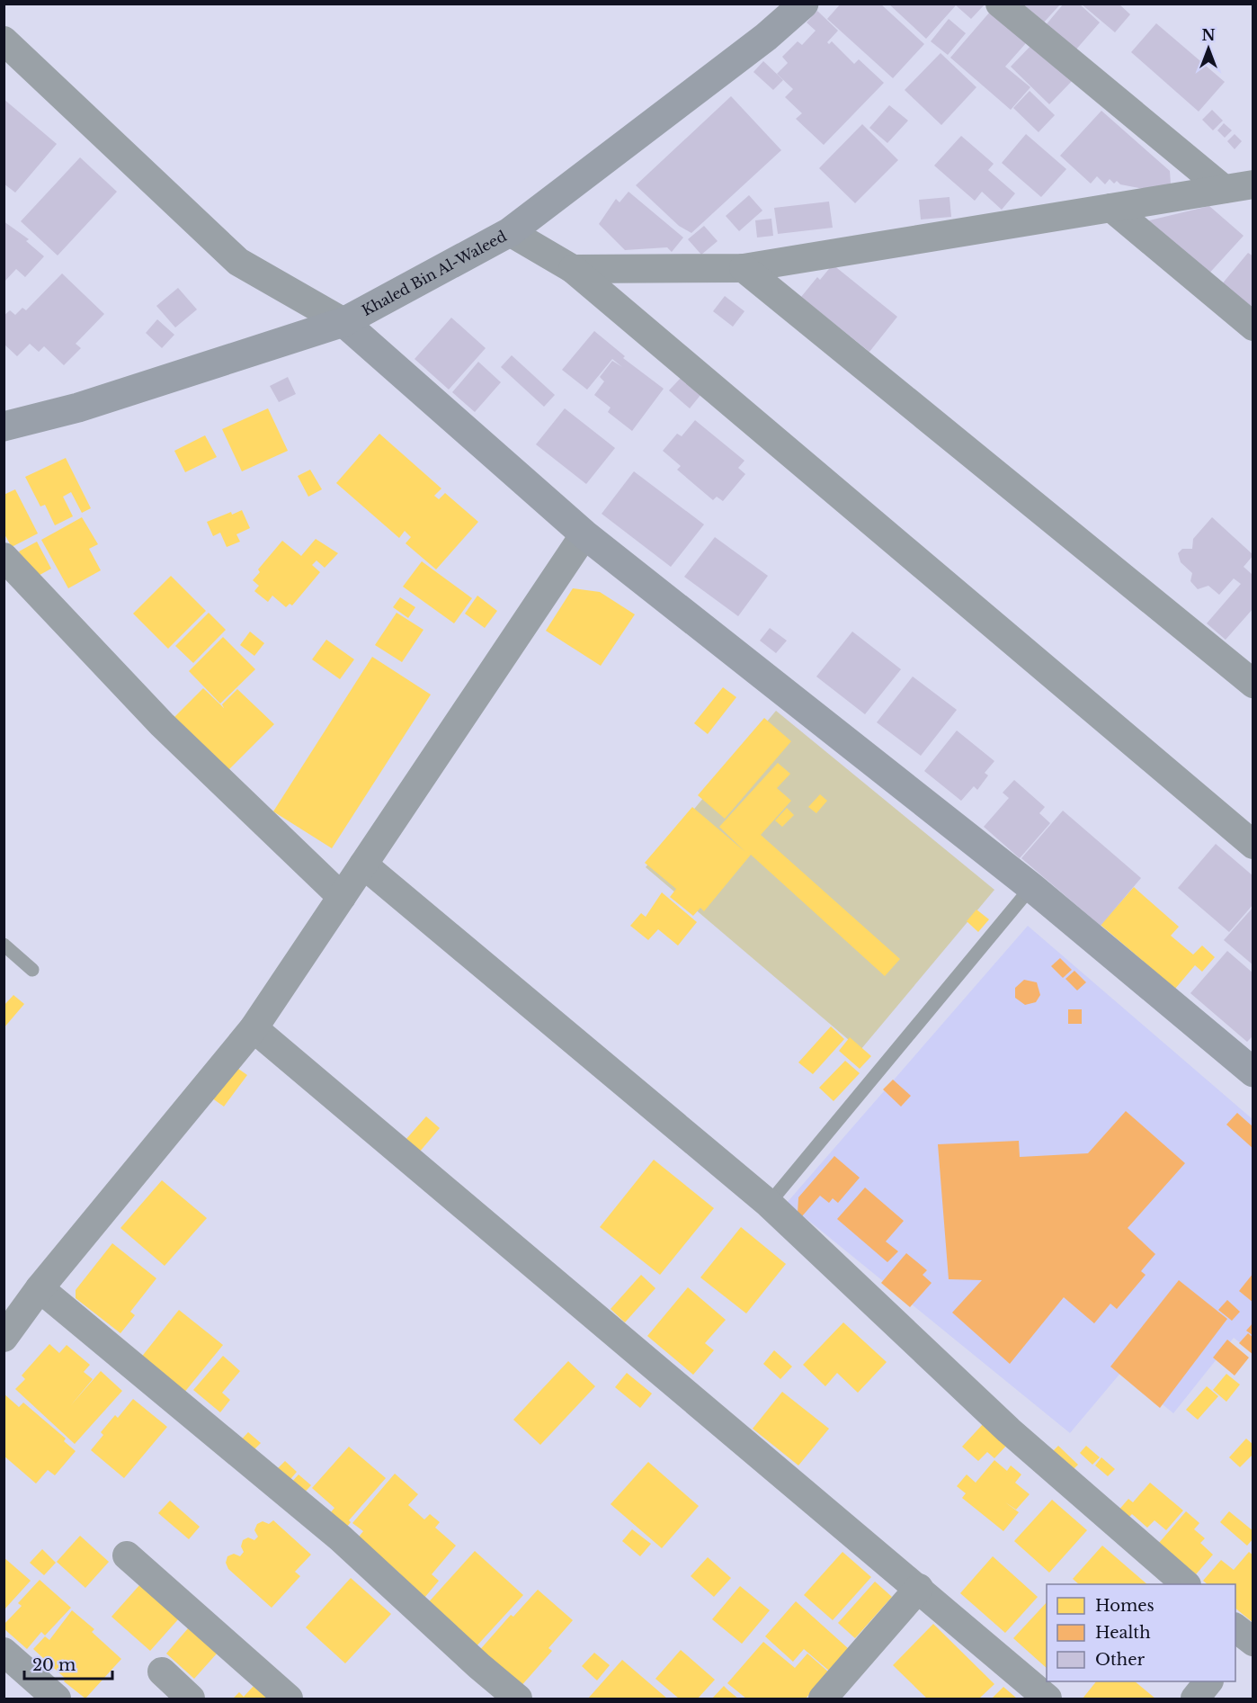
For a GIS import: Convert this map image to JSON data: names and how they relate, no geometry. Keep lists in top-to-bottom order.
{
  "streets": {
    "street": ["Khaled Bin Al-Waleed"]
  },
  "legend": ["Homes", "Health", "Other"],
  "scale_bar": "20 m",
  "north": "top"
}
